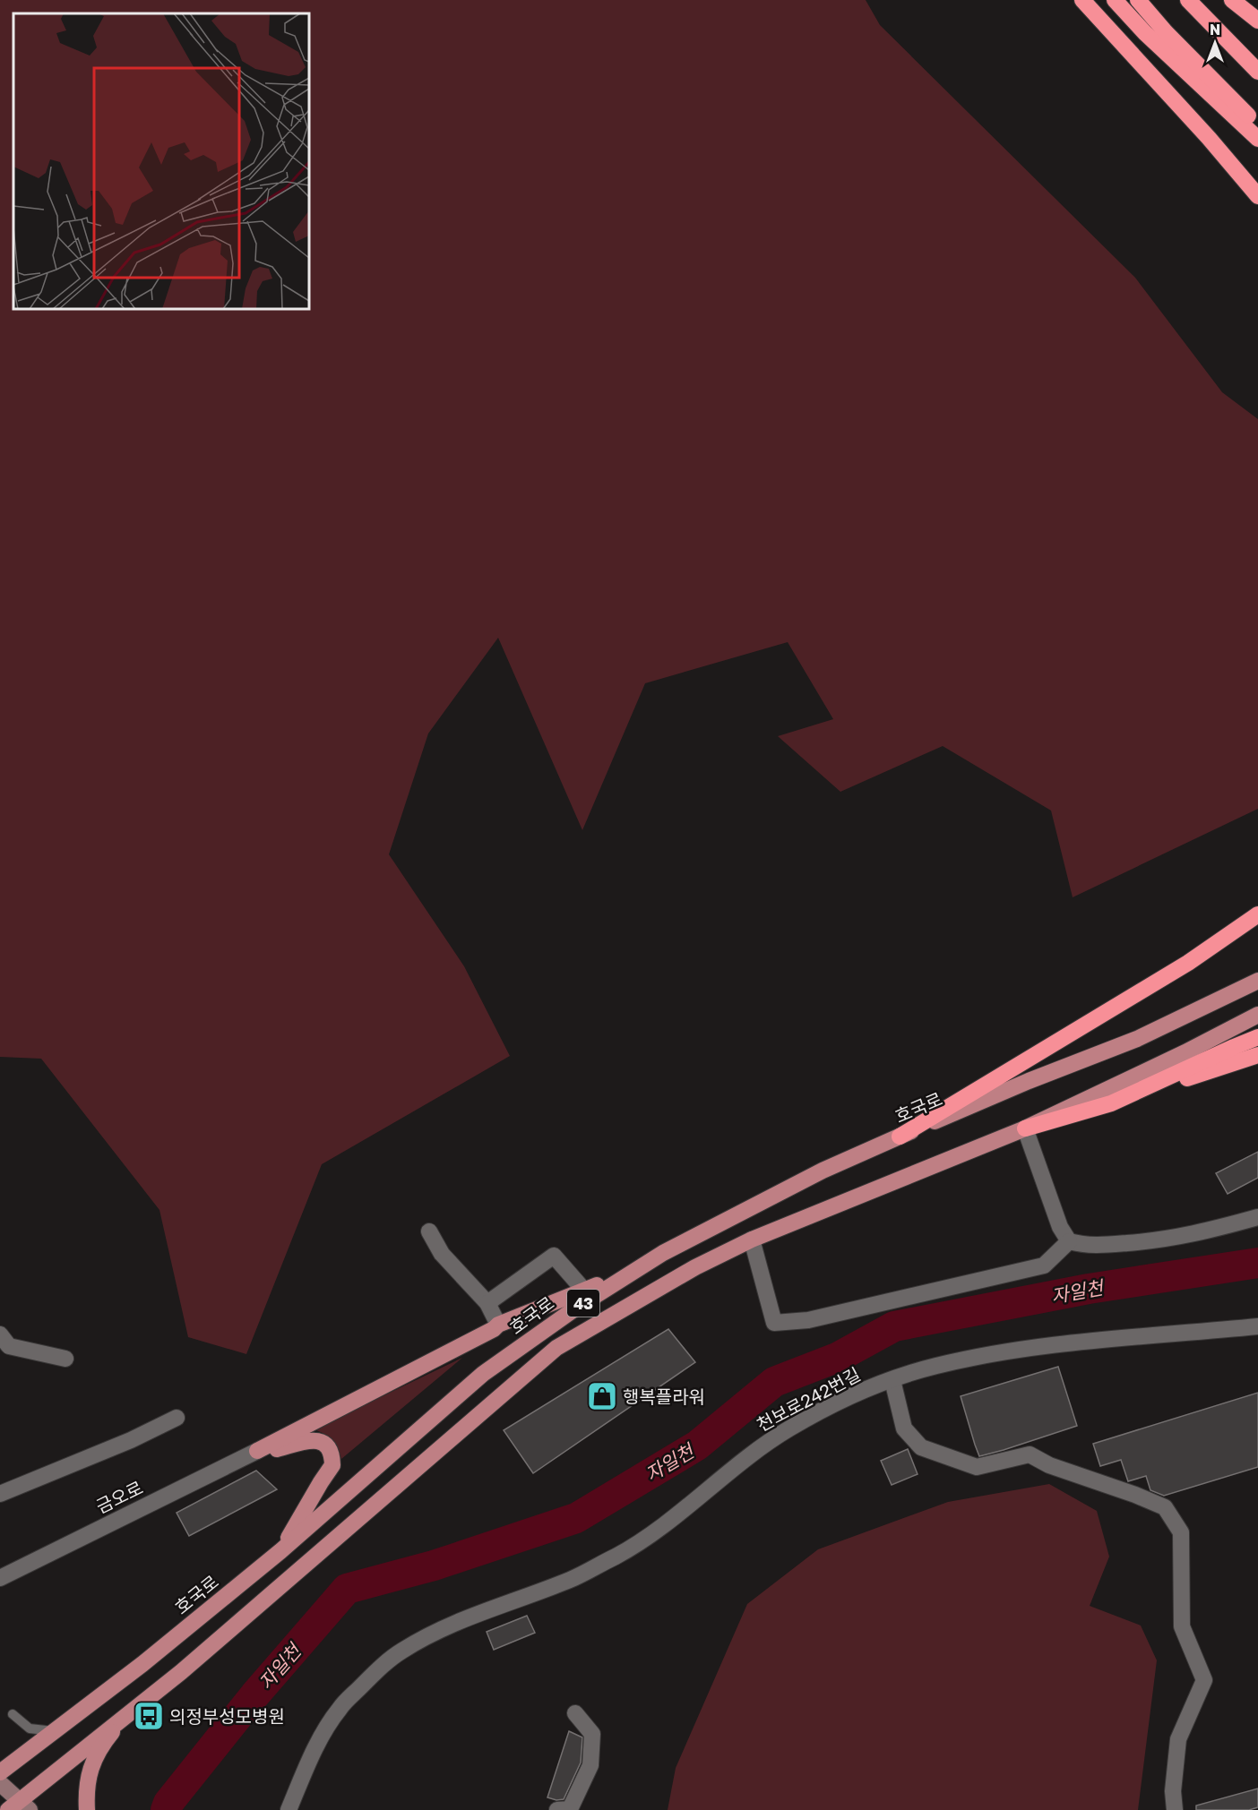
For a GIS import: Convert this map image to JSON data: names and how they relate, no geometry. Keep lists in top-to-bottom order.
{
  "streets": {
    "main road": ["호국로", "43"],
    "street": ["천보로242번길", "금오로"]
  },
  "water": ["자일천"],
  "places": {
    "shop": ["행복플라워"],
    "bus stop": ["의정부성모병원"]
  },
  "north": "top"
}
